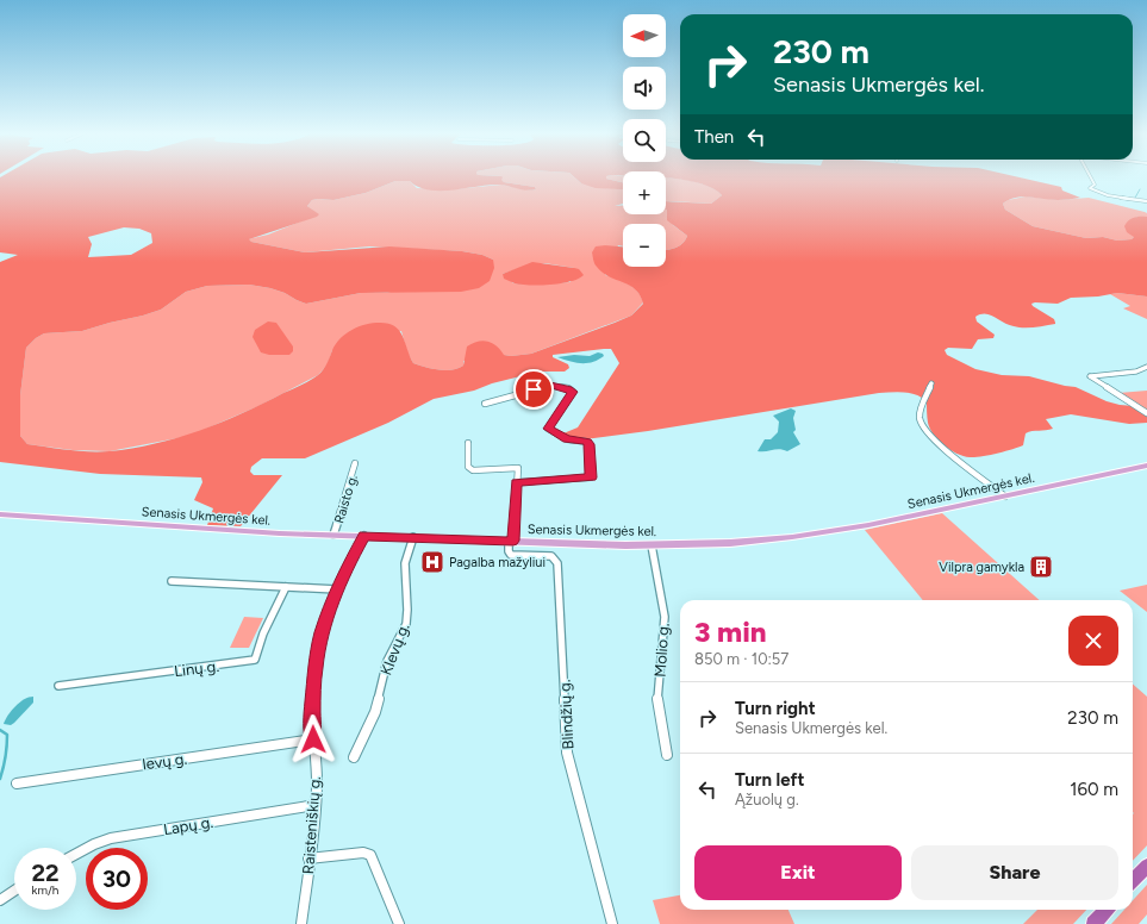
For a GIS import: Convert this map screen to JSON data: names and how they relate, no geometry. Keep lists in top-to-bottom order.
{
  "streets": {
    "main road": ["Senasis Ukmergės kel."],
    "street": [
      "Raisto g.",
      "Klevų g.",
      "Molio g.",
      "Linų g.",
      "Blindžių g.",
      "Ievų g.",
      "Lapų g.",
      "Raisteniškių g."
    ]
  },
  "crossings": [
    ["Senasis Ukmergės kel.", "Raisto g."],
    ["Senasis Ukmergės kel.", "Klevų g."],
    ["Senasis Ukmergės kel.", "Molio g."],
    ["Senasis Ukmergės kel.", "Blindžių g."],
    ["Senasis Ukmergės kel.", "Raisteniškių g."],
    ["Ievų g.", "Raisteniškių g."],
    ["Lapų g.", "Raisteniškių g."]
  ],
  "places": {
    "hospital": ["Pagalba mažyliui"],
    "building": ["Vilpra gamykla"]
  },
  "north": "left",
  "page": {
    "map_buttons": ["+", "−"],
    "turn": ["230 m", "Senasis Ukmergės kel."],
    "then": "Then",
    "heading": ["3 min", "850 m · 10:57"],
    "list": [
      {
        "name": "Turn right",
        "note": "Senasis Ukmergės kel.",
        "value": "230 m"
      },
      {
        "name": "Turn left",
        "note": "Ąžuolų g.",
        "value": "160 m"
      }
    ],
    "buttons": ["Exit", "Share"],
    "speed": "22 km/h",
    "limit": "30"
  }
}
